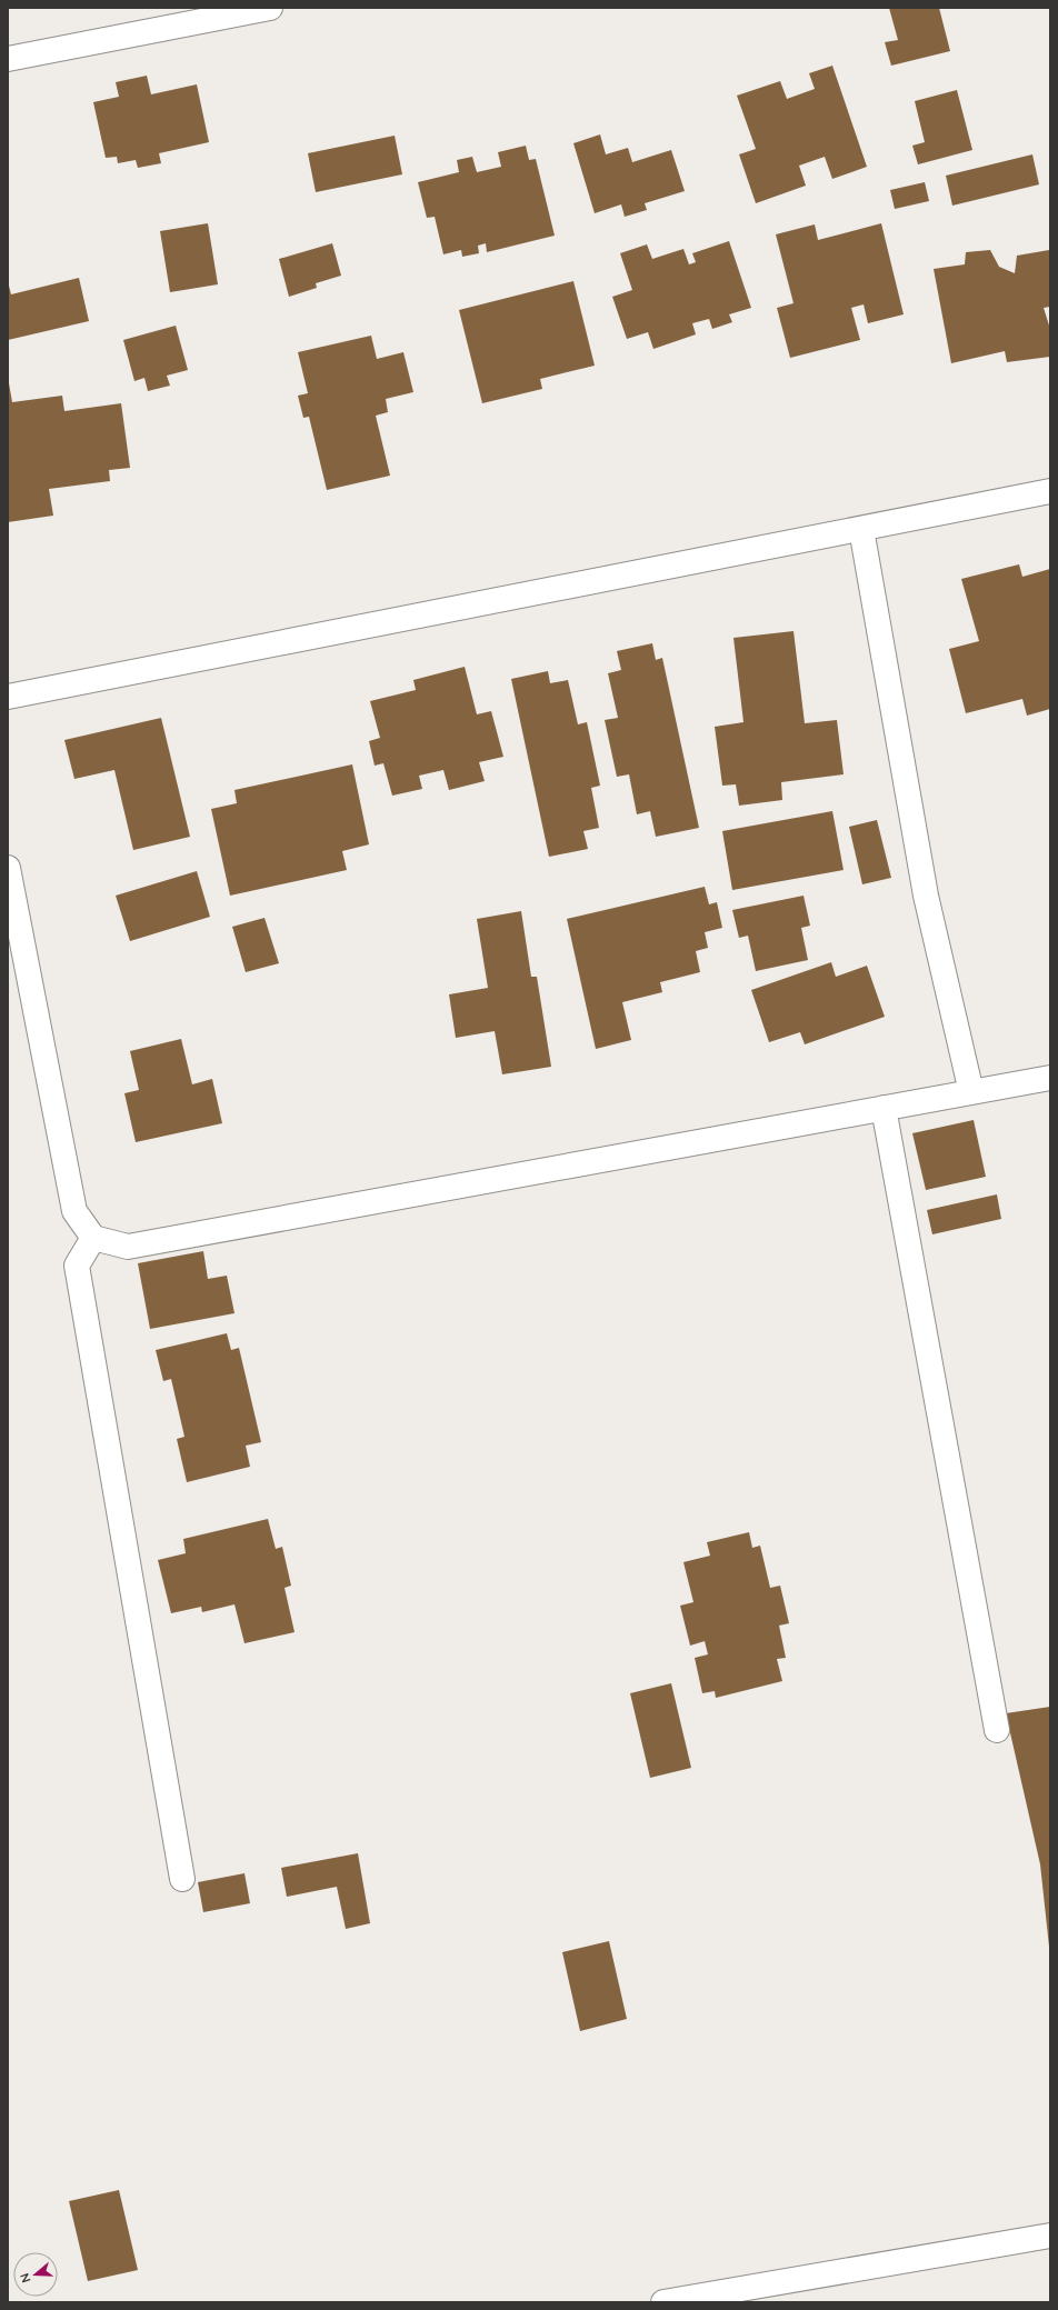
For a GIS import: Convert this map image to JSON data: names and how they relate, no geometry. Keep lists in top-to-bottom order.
{
  "north": "left"
}
